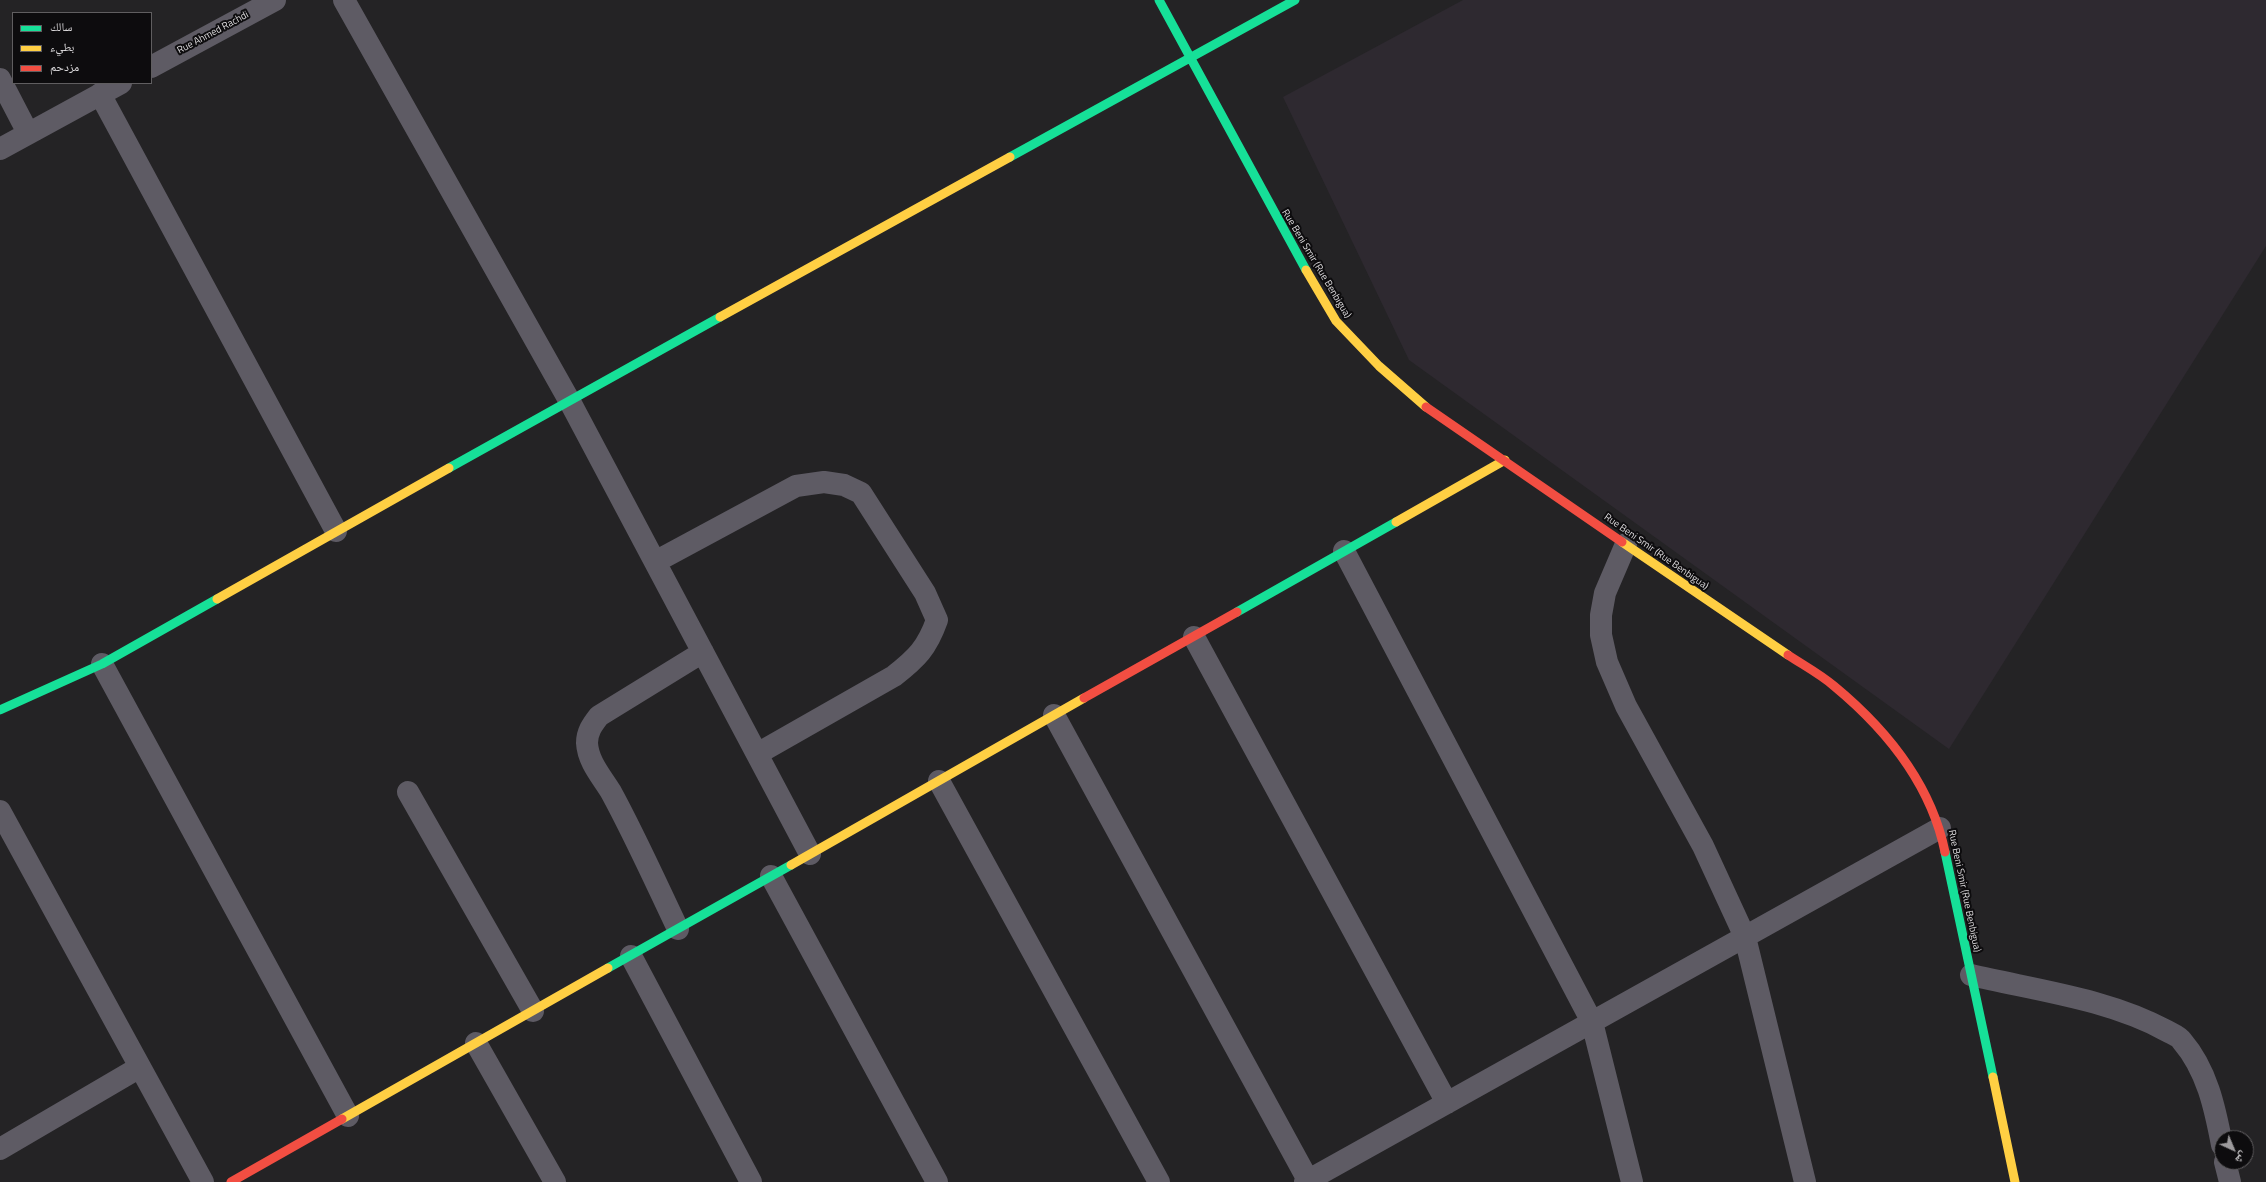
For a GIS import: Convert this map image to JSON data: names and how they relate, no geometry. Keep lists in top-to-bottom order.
{
  "streets": {
    "street": ["Rue Ahmed Rachdi", "Rue Beni Smir (Rue Benbigua)"]
  },
  "legend": ["سالك", "بطيء", "مزدحم"],
  "north": "bottom right"
}
